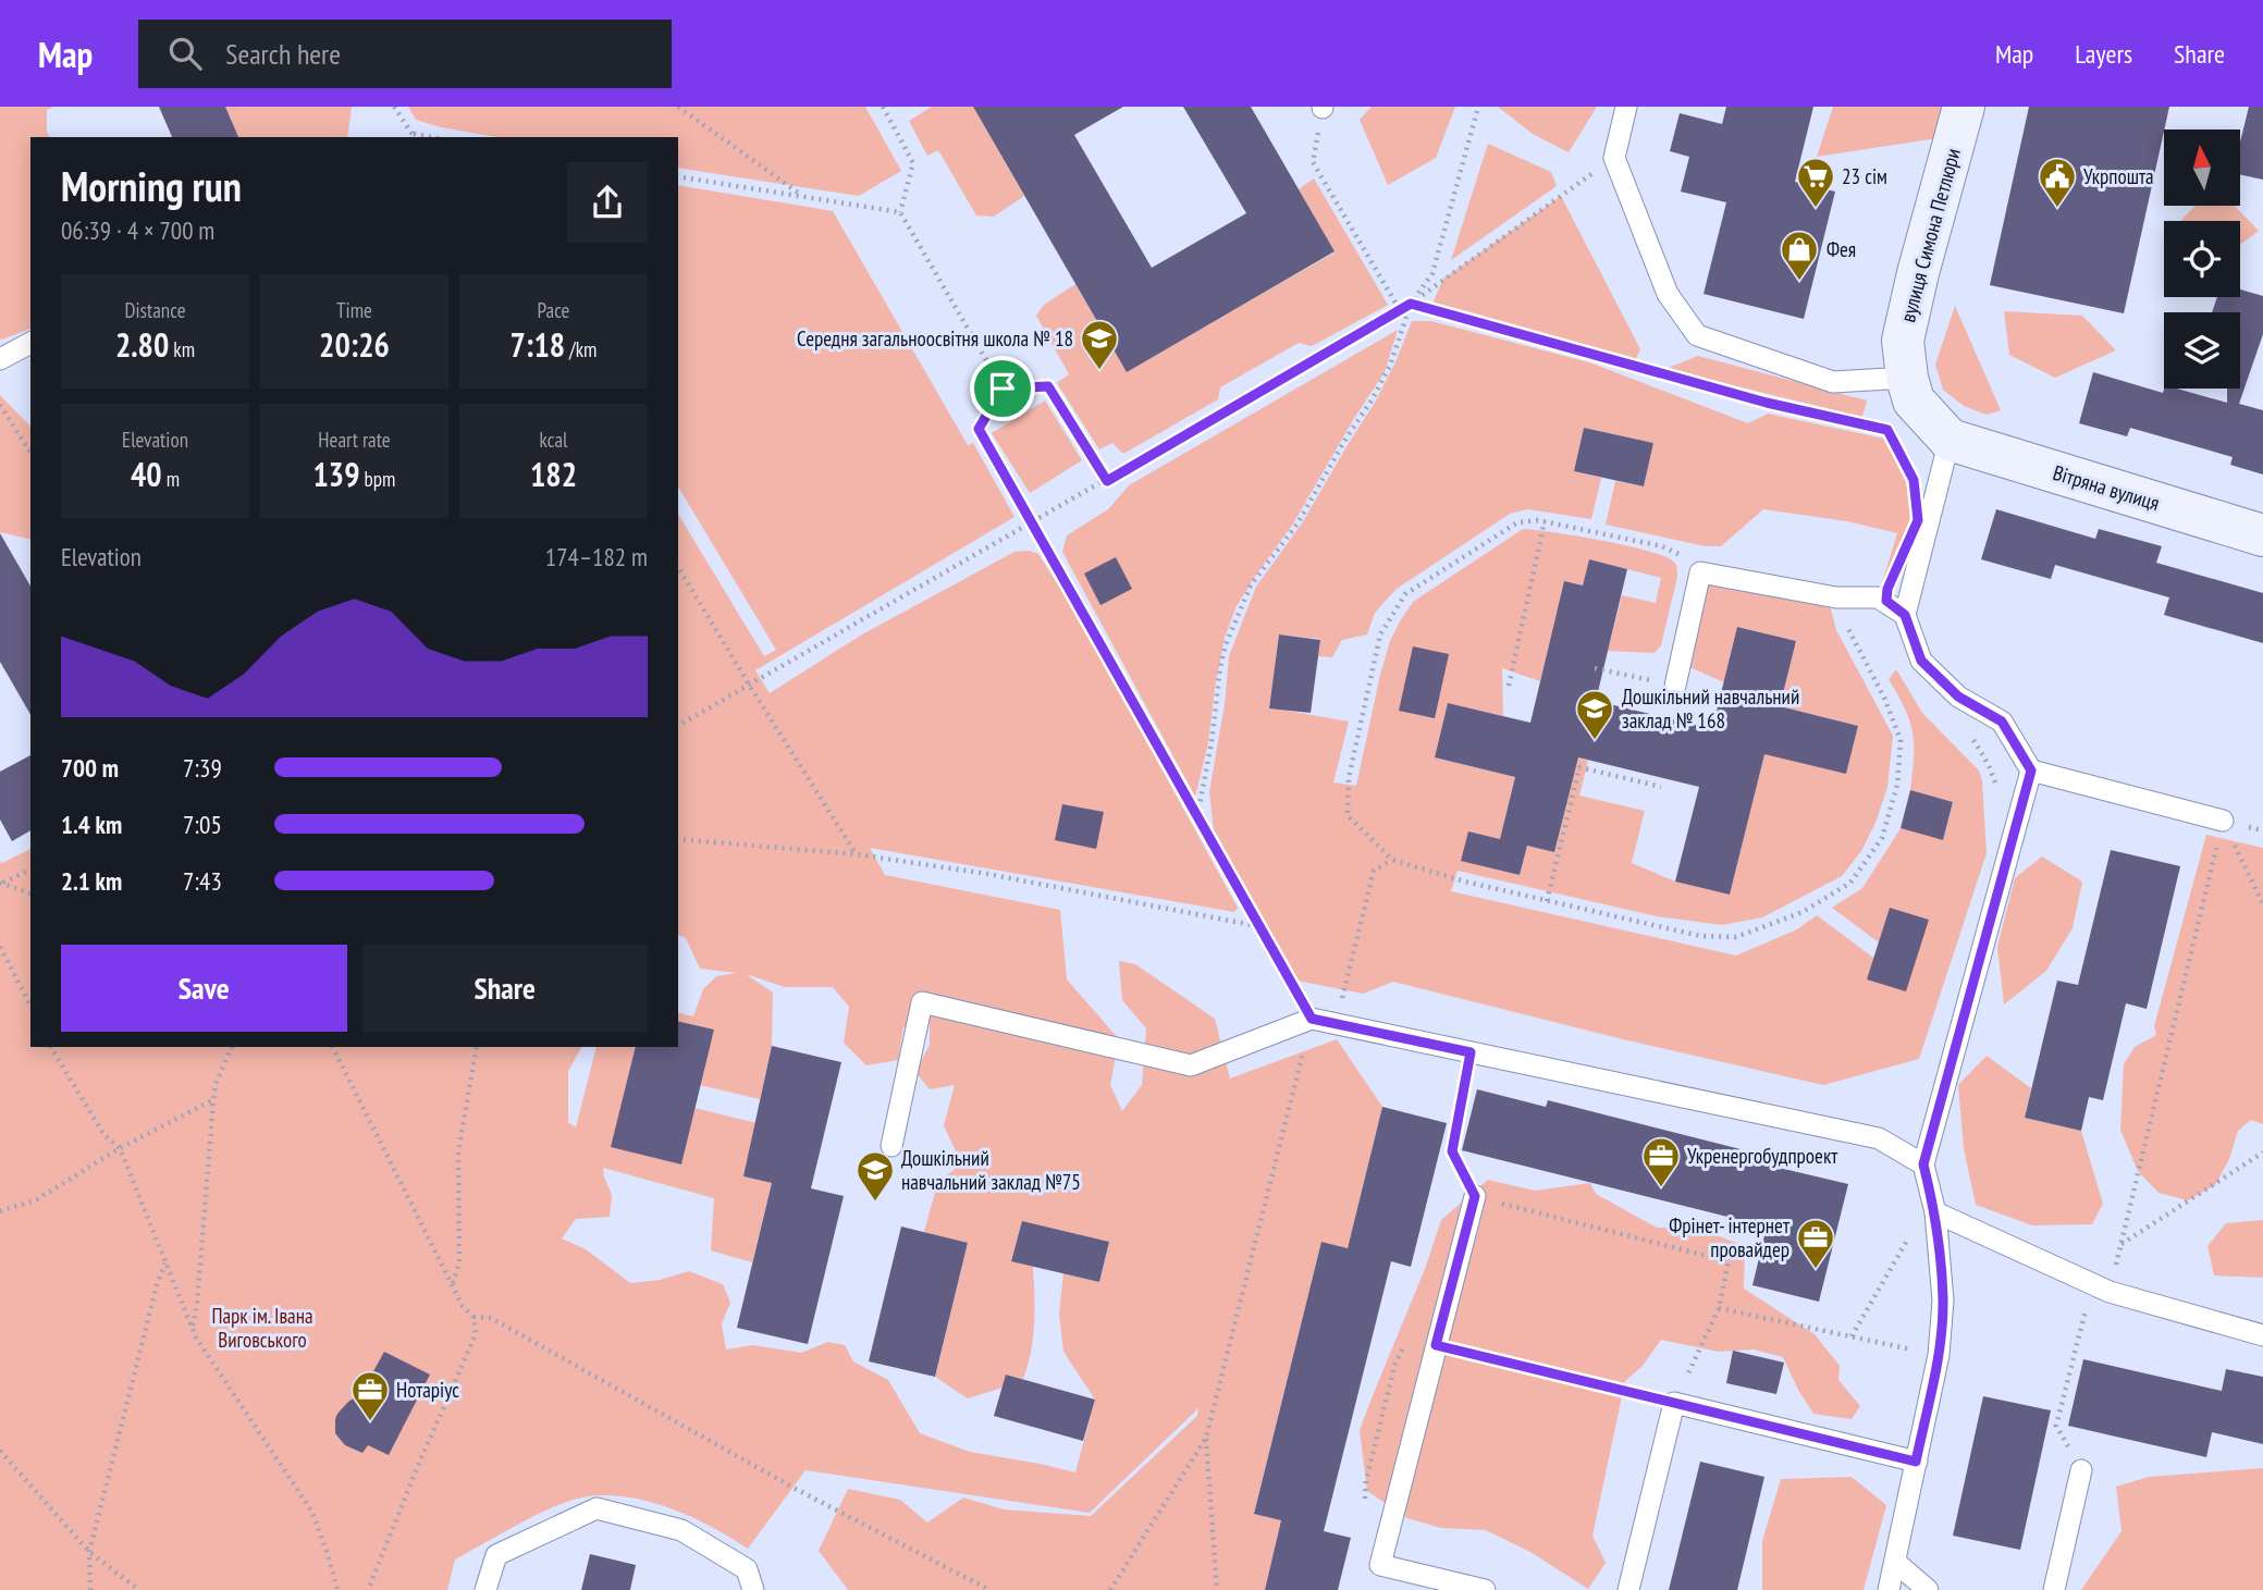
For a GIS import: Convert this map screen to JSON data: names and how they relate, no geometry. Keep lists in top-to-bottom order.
{
  "streets": {
    "street": ["вулиця Симона Петлюри", "Вітряна вулиця"]
  },
  "crossings": [
    ["вулиця Симона Петлюри", "Вітряна вулиця"]
  ],
  "parks": ["Парк ім. Івана Виговського"],
  "places": {
    "supermarket": ["23 сім"],
    "public building": ["Укрпошта"],
    "shop": ["Фея"],
    "school or university": ["Середня загальноосвітня школа № 18", "Дошкільний навчальний заклад № 168", "Дошкільний навчальний заклад №75"],
    "office": ["Укренергобудпроект", "Фрінет- інтернет провайдер", "Нотаріус"]
  },
  "north": "top",
  "page": {
    "header": "Map",
    "search": "Search here",
    "nav": ["Map", "Layers", "Share"],
    "heading": ["Morning run", "06:39 · 4 × 700 m"],
    "stats": [
      ["Distance", "2.80 km"],
      ["Time", "20:26"],
      ["Pace", "7:18 /km"],
      ["Elevation", "40 m"],
      ["Heart rate", "139 bpm"],
      ["kcal", "182"]
    ],
    "chart": ["Elevation", "174–182 m"],
    "list": [
      {
        "name": "700 m",
        "note": "7:39"
      },
      {
        "name": "1.4 km",
        "note": "7:05"
      },
      {
        "name": "2.1 km",
        "note": "7:43"
      }
    ],
    "buttons": ["Save", "Share"]
  }
}
